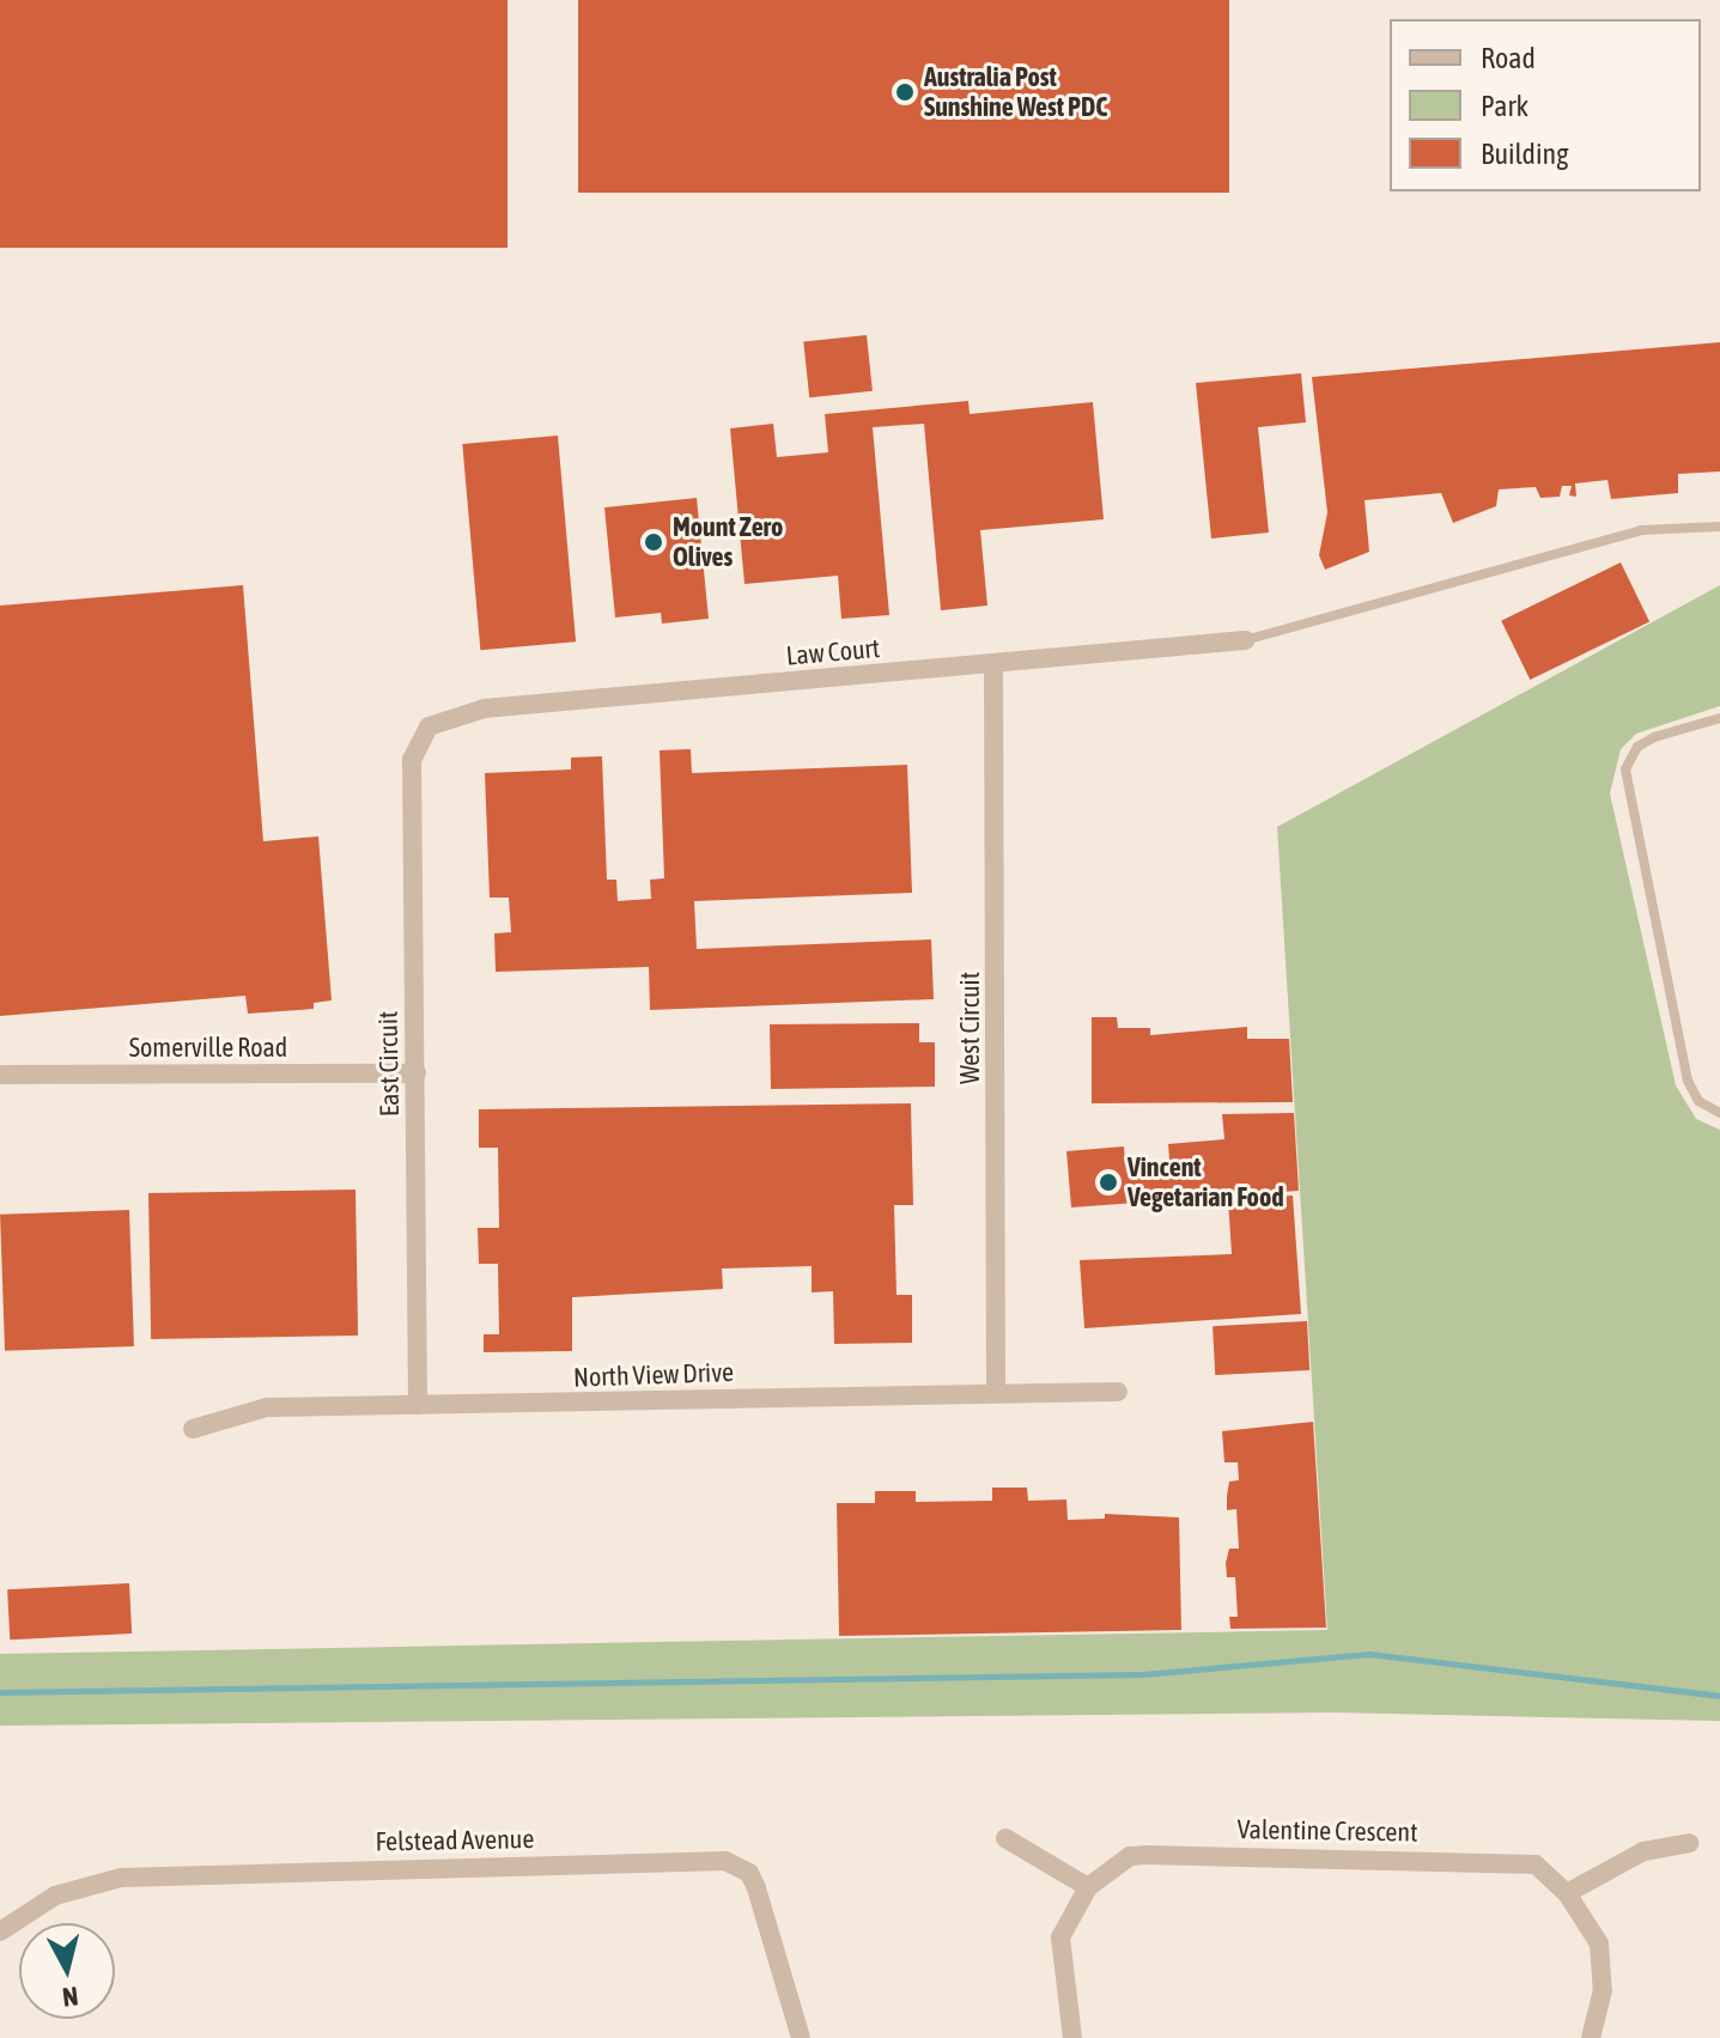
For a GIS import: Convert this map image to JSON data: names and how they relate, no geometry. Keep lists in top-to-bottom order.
{
  "streets": {
    "street": [
      "Law Court",
      "West Circuit",
      "Somerville Road",
      "East Circuit",
      "North View Drive",
      "Valentine Crescent",
      "Felstead Avenue"
    ]
  },
  "crossings": [
    ["Law Court", "West Circuit"],
    ["Law Court", "East Circuit"],
    ["West Circuit", "North View Drive"],
    ["Somerville Road", "East Circuit"],
    ["East Circuit", "North View Drive"]
  ],
  "places": ["Australia Post Sunshine West PDC", "Mount Zero Olives", "Vincent Vegetarian Food"],
  "legend": ["Road", "Park", "Building"],
  "north": "bottom"
}
